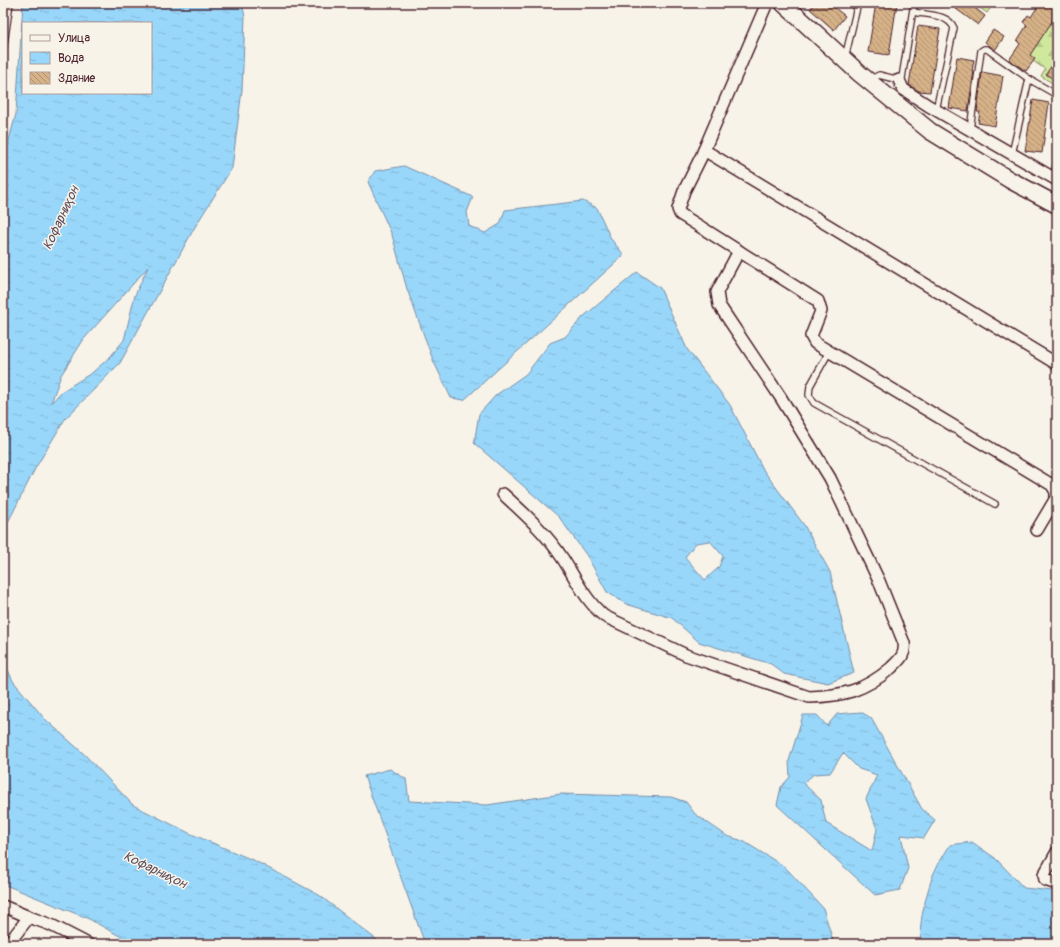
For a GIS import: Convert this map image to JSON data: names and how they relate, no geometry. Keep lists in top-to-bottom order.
{
  "water": ["Кофарниҳон"],
  "legend": ["Улица", "Вода", "Здание"]
}
